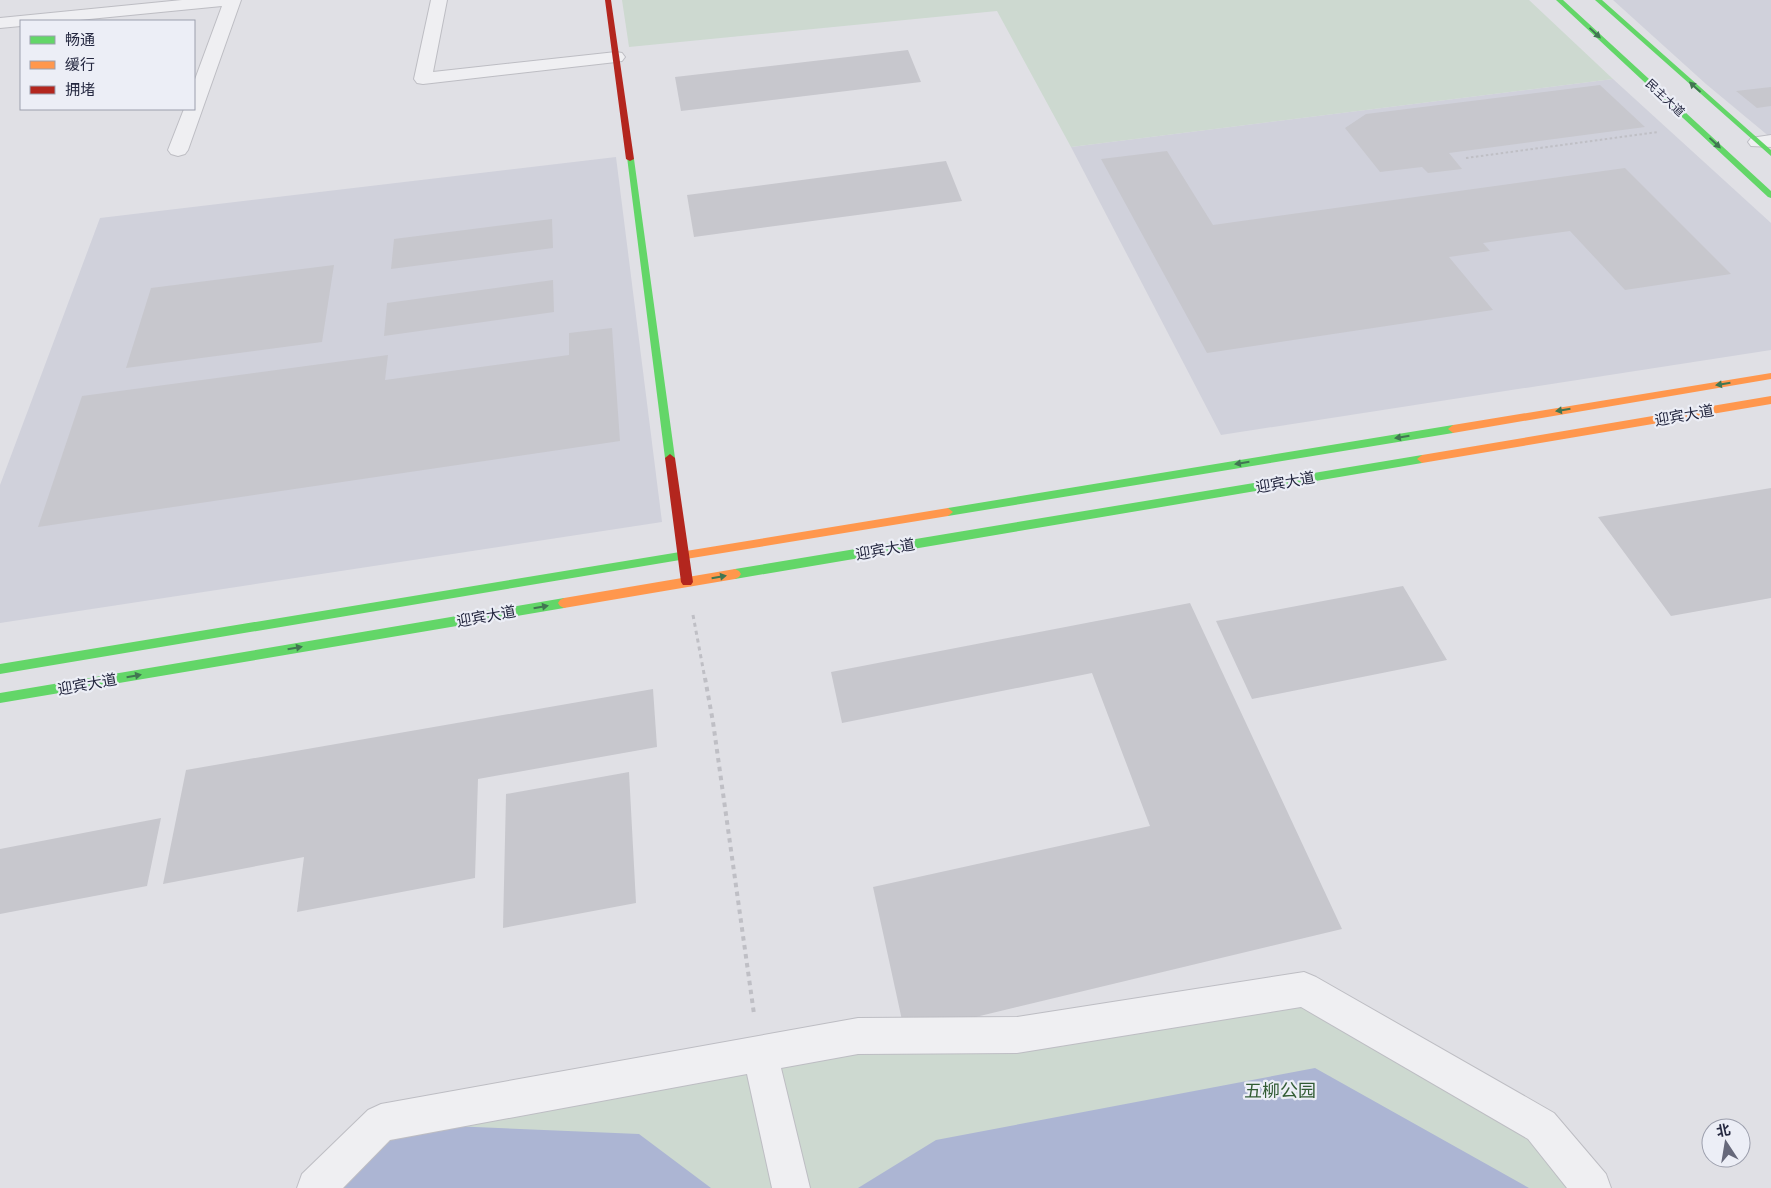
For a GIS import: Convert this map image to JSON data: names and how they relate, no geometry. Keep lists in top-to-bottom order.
{
  "streets": {
    "main road": ["民主大道", "迎宾大道"]
  },
  "parks": ["五柳公园"],
  "legend": ["畅通", "缓行", "拥堵"],
  "north": "top"
}
